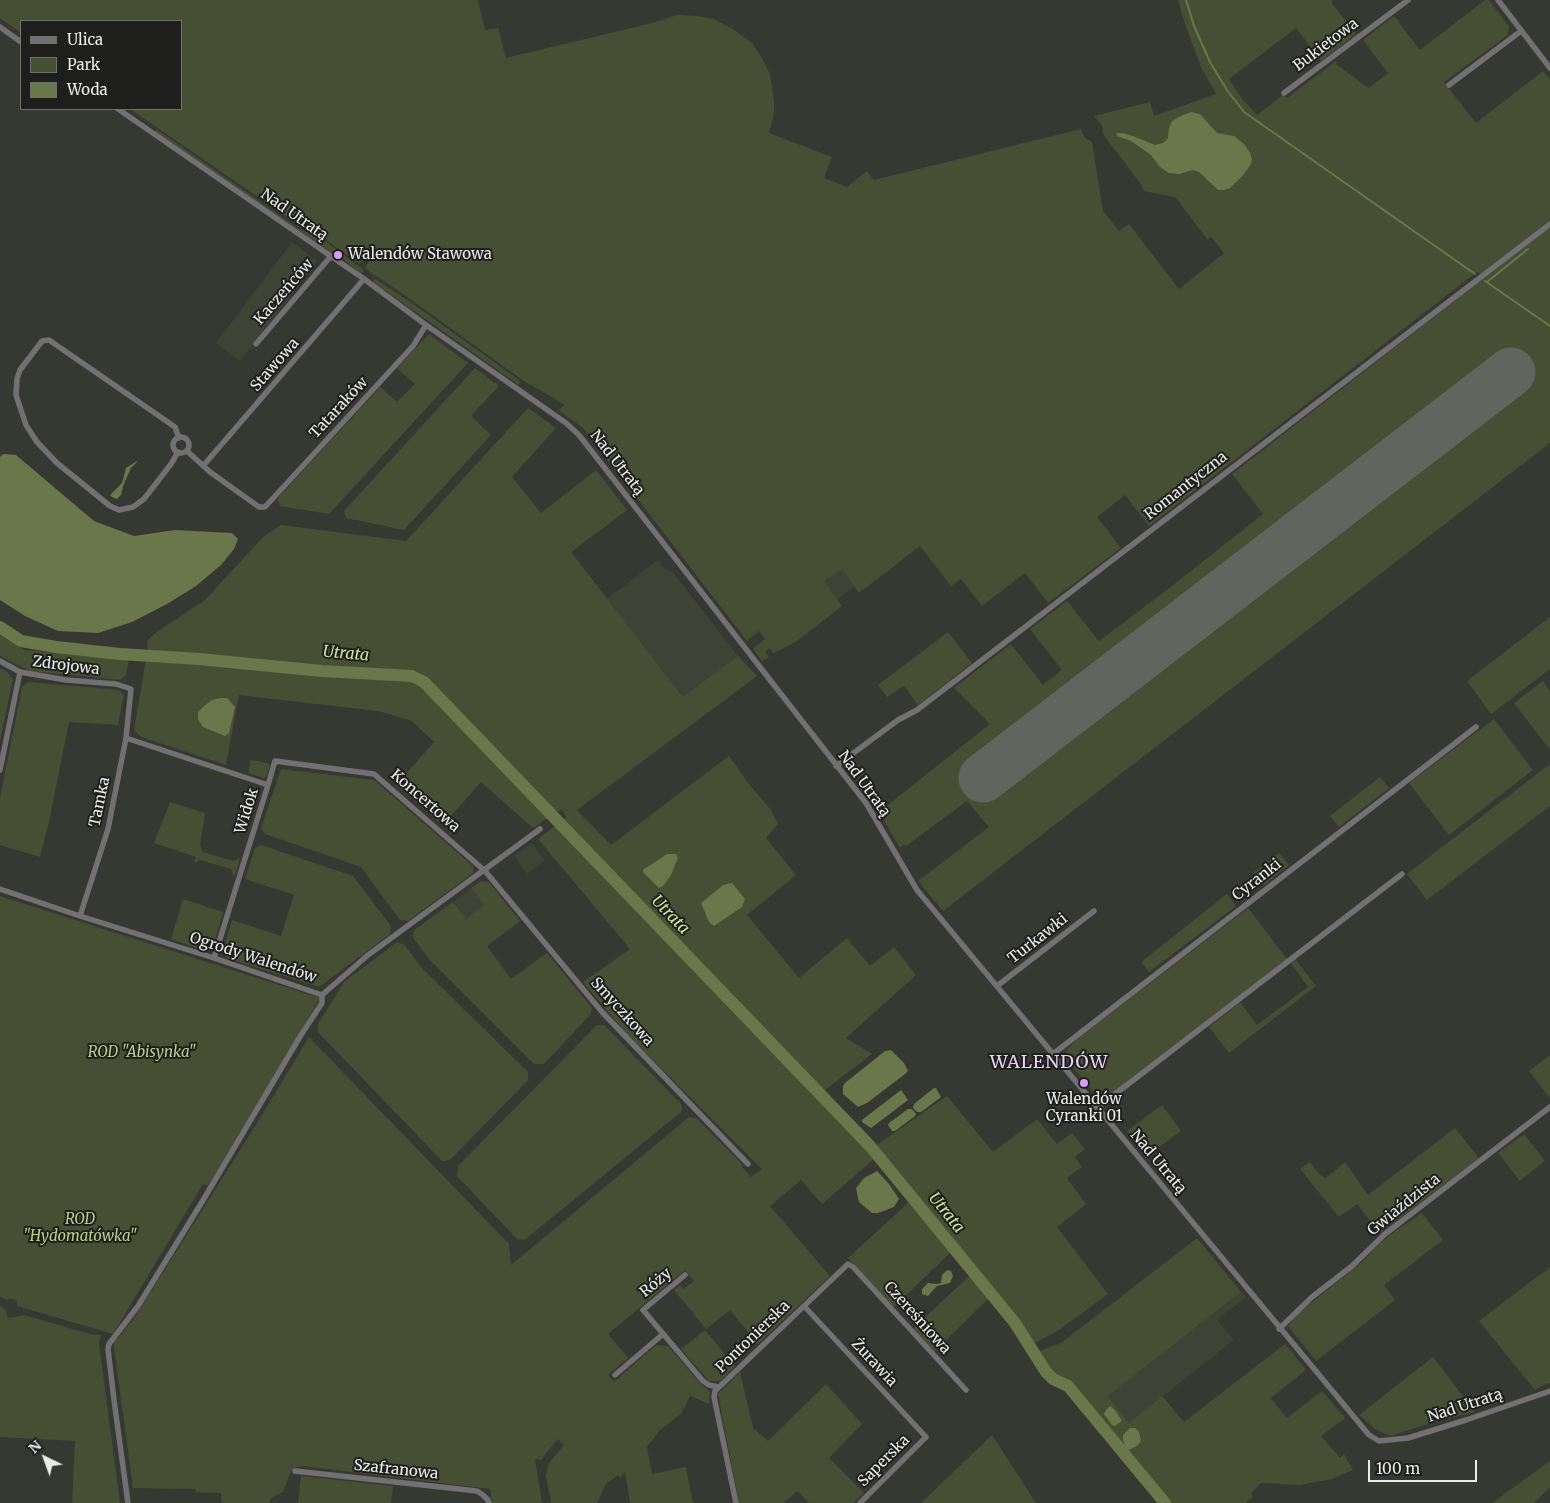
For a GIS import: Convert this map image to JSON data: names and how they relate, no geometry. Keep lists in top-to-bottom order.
{
  "streets": {
    "street": [
      "Bukietowa",
      "Nad Utratą",
      "Kaczeńców",
      "Stawowa",
      "Tataraków",
      "Romantyczna",
      "Zdrojowa",
      "Koncertowa",
      "Tamka",
      "Widok",
      "Cyranki",
      "Turkawki",
      "Ogrody Walendów",
      "Smyczkowa",
      "Gwiaździsta",
      "Róży",
      "Czereśniowa",
      "Pontonierska",
      "Żurawia",
      "Saperska",
      "Szafranowa"
    ]
  },
  "crossings": [
    ["Nad Utratą", "Kaczeńców"],
    ["Nad Utratą", "Stawowa"],
    ["Nad Utratą", "Tataraków"],
    ["Nad Utratą", "Romantyczna"],
    ["Nad Utratą", "Cyranki"],
    ["Nad Utratą", "Turkawki"],
    ["Nad Utratą", "Gwiaździsta"],
    ["Stawowa", "Tataraków"],
    ["Zdrojowa", "Tamka"],
    ["Koncertowa", "Widok"],
    ["Koncertowa", "Ogrody Walendów"],
    ["Koncertowa", "Smyczkowa"],
    ["Tamka", "Widok"],
    ["Tamka", "Ogrody Walendów"],
    ["Widok", "Ogrody Walendów"],
    ["Ogrody Walendów", "Smyczkowa"],
    ["Róży", "Pontonierska"],
    ["Czereśniowa", "Pontonierska"],
    ["Pontonierska", "Żurawia"],
    ["Żurawia", "Saperska"]
  ],
  "districts": ["WALENDÓW"],
  "water": ["Utrata"],
  "parks": ["ROD \"Abisynka\"", "ROD \"Hydomatówka\""],
  "places": ["Walendów Stawowa", "Walendów Cyranki 01"],
  "legend": ["Ulica", "Park", "Woda"],
  "scale_bar": "100 m",
  "north": "top left"
}
